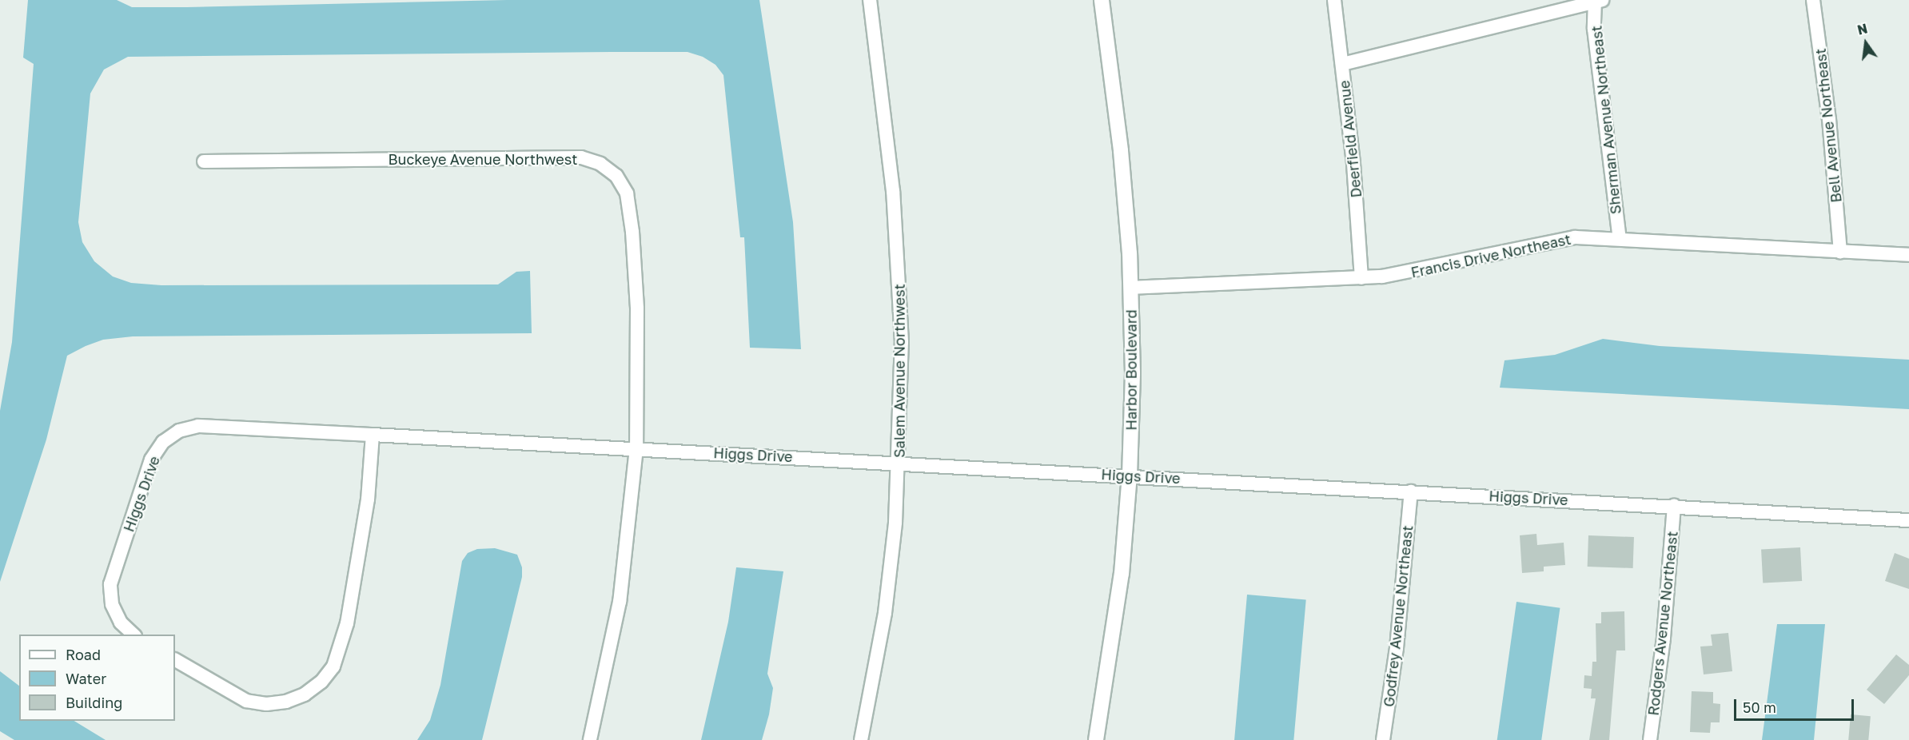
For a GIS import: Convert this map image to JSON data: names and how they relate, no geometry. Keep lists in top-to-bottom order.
{
  "streets": {
    "street": [
      "Sherman Avenue Northeast",
      "Bell Avenue Northeast",
      "Deerfield Avenue",
      "Buckeye Avenue Northwest",
      "Francis Drive Northeast",
      "Harbor Boulevard",
      "Salem Avenue Northwest",
      "Higgs Drive",
      "Godfrey Avenue Northeast",
      "Rodgers Avenue Northeast"
    ]
  },
  "crossings": [
    ["Sherman Avenue Northeast", "Francis Drive Northeast"],
    ["Bell Avenue Northeast", "Francis Drive Northeast"],
    ["Deerfield Avenue", "Francis Drive Northeast"],
    ["Buckeye Avenue Northwest", "Higgs Drive"],
    ["Francis Drive Northeast", "Harbor Boulevard"],
    ["Harbor Boulevard", "Higgs Drive"],
    ["Salem Avenue Northwest", "Higgs Drive"],
    ["Higgs Drive", "Godfrey Avenue Northeast"],
    ["Higgs Drive", "Rodgers Avenue Northeast"]
  ],
  "legend": ["Road", "Water", "Building"],
  "scale_bar": "50 m",
  "north": "top"
}
